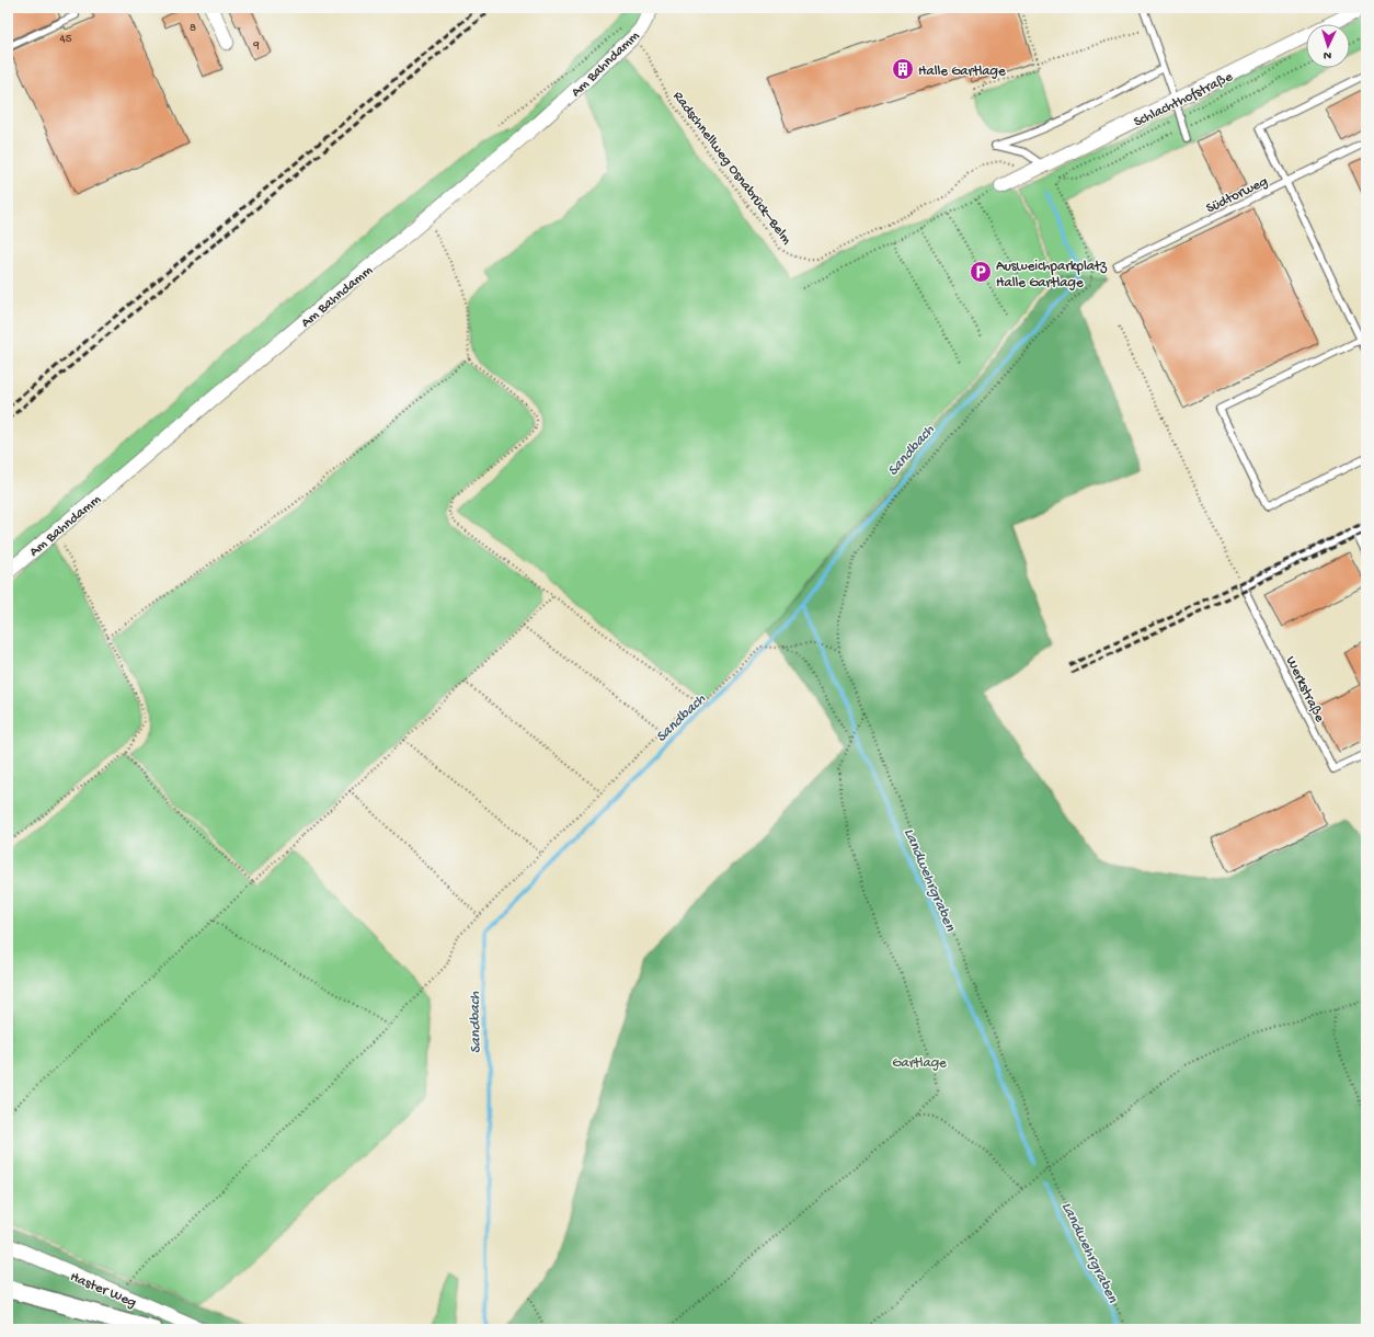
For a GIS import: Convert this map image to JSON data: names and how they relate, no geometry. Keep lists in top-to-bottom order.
{
  "streets": {
    "street": ["Am Bahndamm", "Schlachthofstraße", "Haster Weg"],
    "lane": ["Südtorweg", "Werkstraße"],
    "path": ["Radschnellweg Osnabrück–Belm"]
  },
  "crossings": [
    ["Am Bahndamm", "Radschnellweg Osnabrück–Belm"],
    ["Schlachthofstraße", "Radschnellweg Osnabrück–Belm"]
  ],
  "water": ["Sandbach", "Landwehrgraben"],
  "parks": ["Gartlage"],
  "places": {
    "building": ["Halle Gartlage"],
    "parking": ["Ausweichparkplatz Halle Gartlage"]
  },
  "house_numbers": ["8", "45", "9"],
  "north": "bottom"
}
